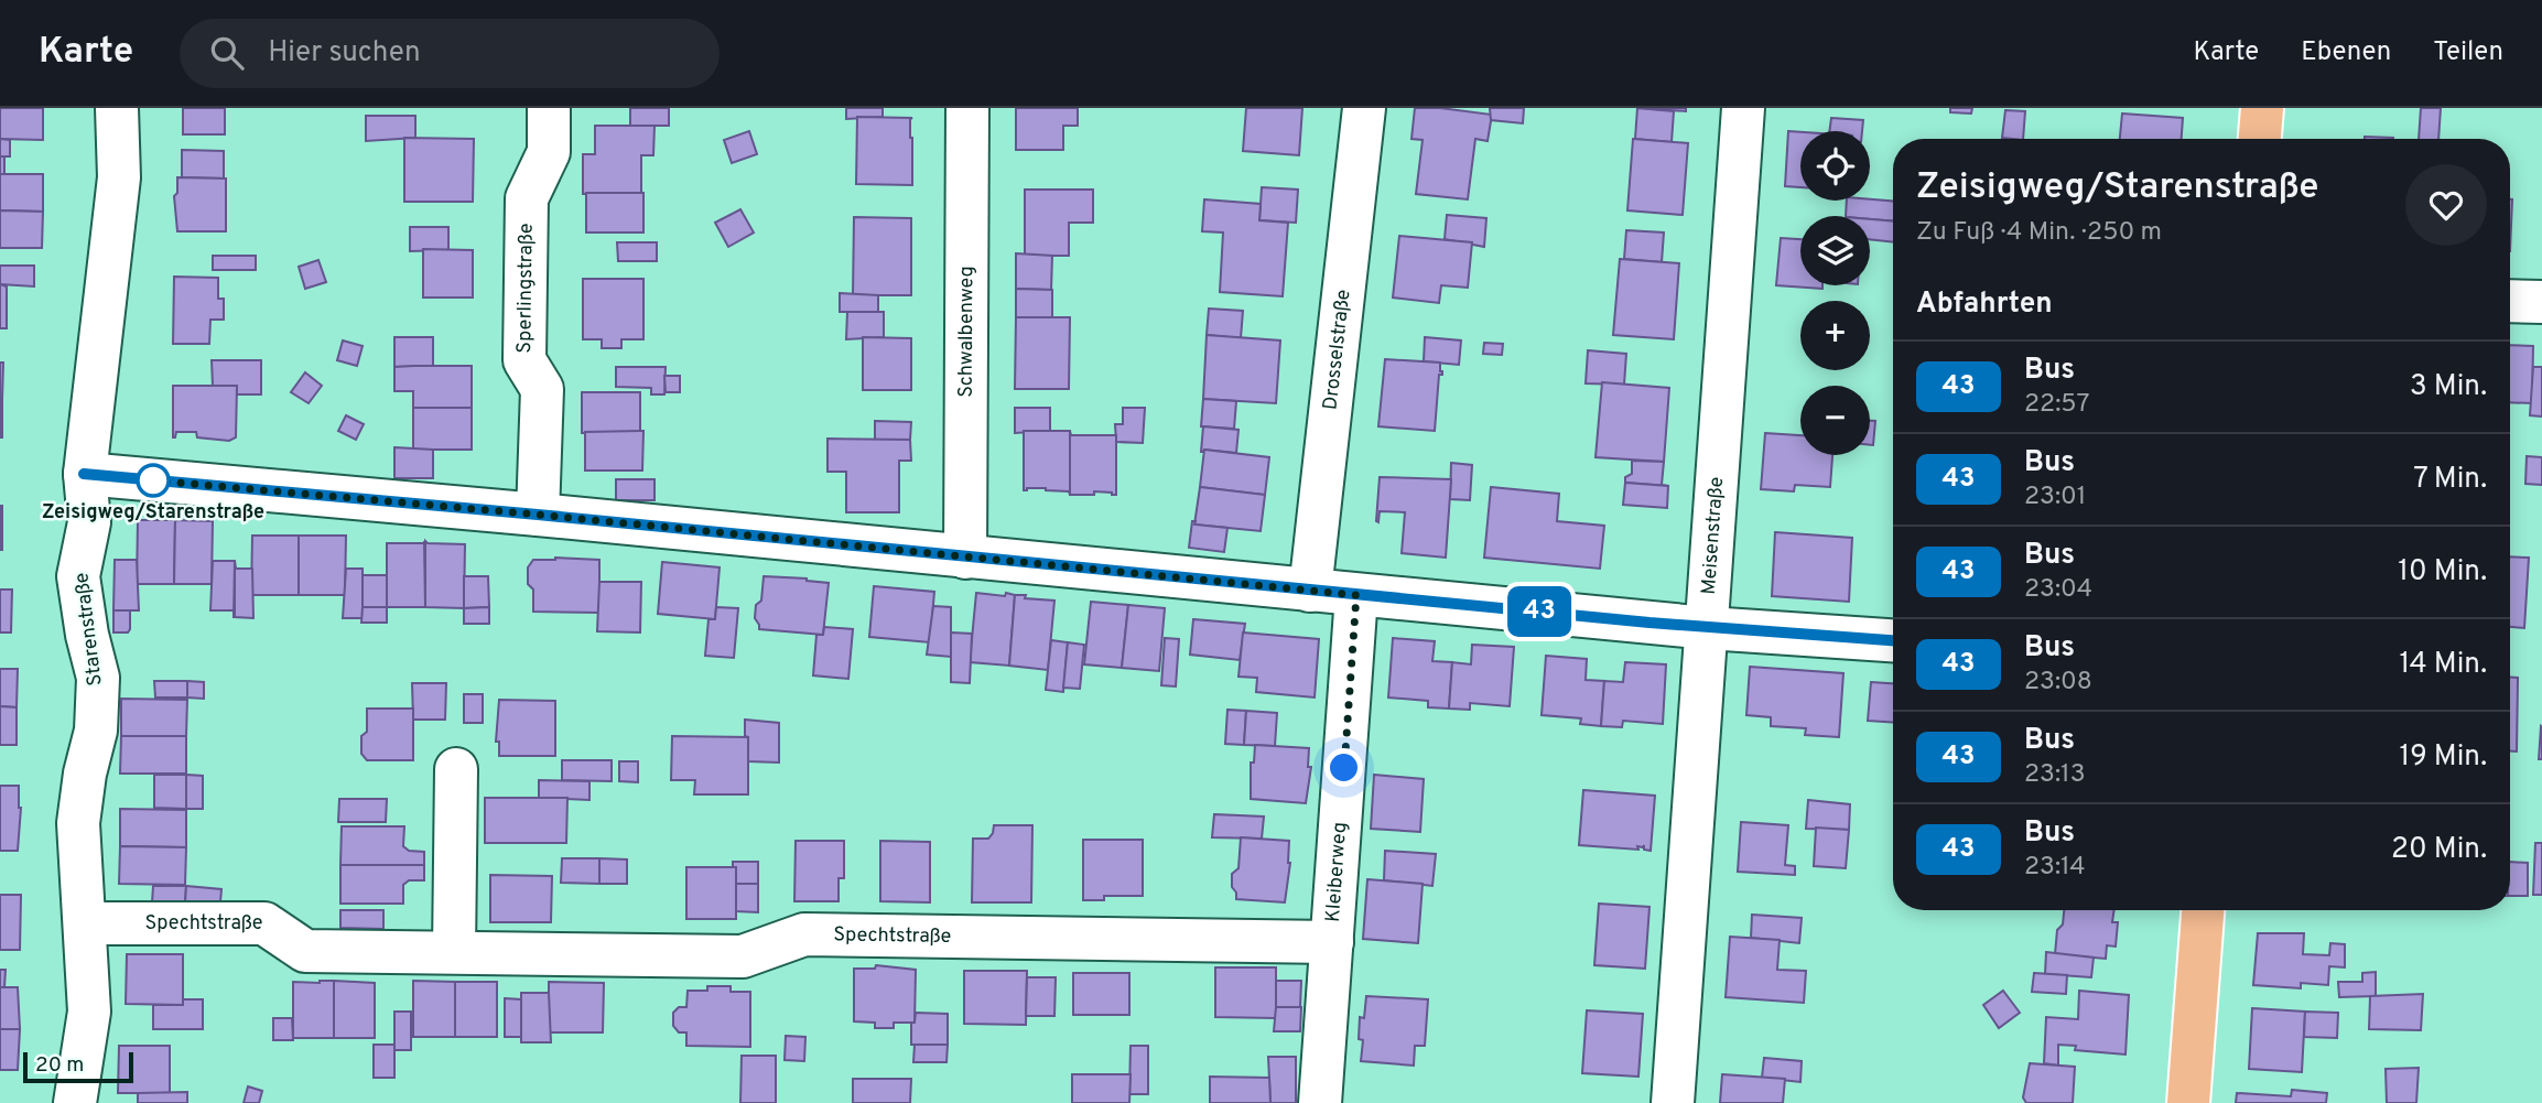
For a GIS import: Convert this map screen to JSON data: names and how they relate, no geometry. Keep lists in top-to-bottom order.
{
  "streets": {
    "street": [
      "Sperlingstraße",
      "Schwalbenweg",
      "Drosselstraße",
      "Meisenstraße",
      "Starenstraße",
      "Kleiberweg",
      "Spechtstraße"
    ]
  },
  "crossings": [
    ["Starenstraße", "Spechtstraße"],
    ["Kleiberweg", "Spechtstraße"]
  ],
  "places": ["Zeisigweg/Starenstraße"],
  "lines": ["bus line 43"],
  "scale_bar": "20 m",
  "page": {
    "header": "Karte",
    "search": "Hier suchen",
    "nav": ["Karte", "Ebenen", "Teilen"],
    "on_map": "43",
    "map_buttons": ["+", "−"],
    "heading": [
      ["Zeisigweg/Starenstraße", "Zu Fuß · 4 Min. · 250 m"],
      "Abfahrten"
    ],
    "list": [
      {
        "mark": "43",
        "name": "Bus",
        "note": "22:57",
        "value": "3 Min."
      },
      {
        "mark": "43",
        "name": "Bus",
        "note": "23:01",
        "value": "7 Min."
      },
      {
        "mark": "43",
        "name": "Bus",
        "note": "23:04",
        "value": "10 Min."
      },
      {
        "mark": "43",
        "name": "Bus",
        "note": "23:08",
        "value": "14 Min."
      },
      {
        "mark": "43",
        "name": "Bus",
        "note": "23:13",
        "value": "19 Min."
      },
      {
        "mark": "43",
        "name": "Bus",
        "note": "23:14",
        "value": "20 Min."
      }
    ],
    "scale": "20 m"
  }
}
